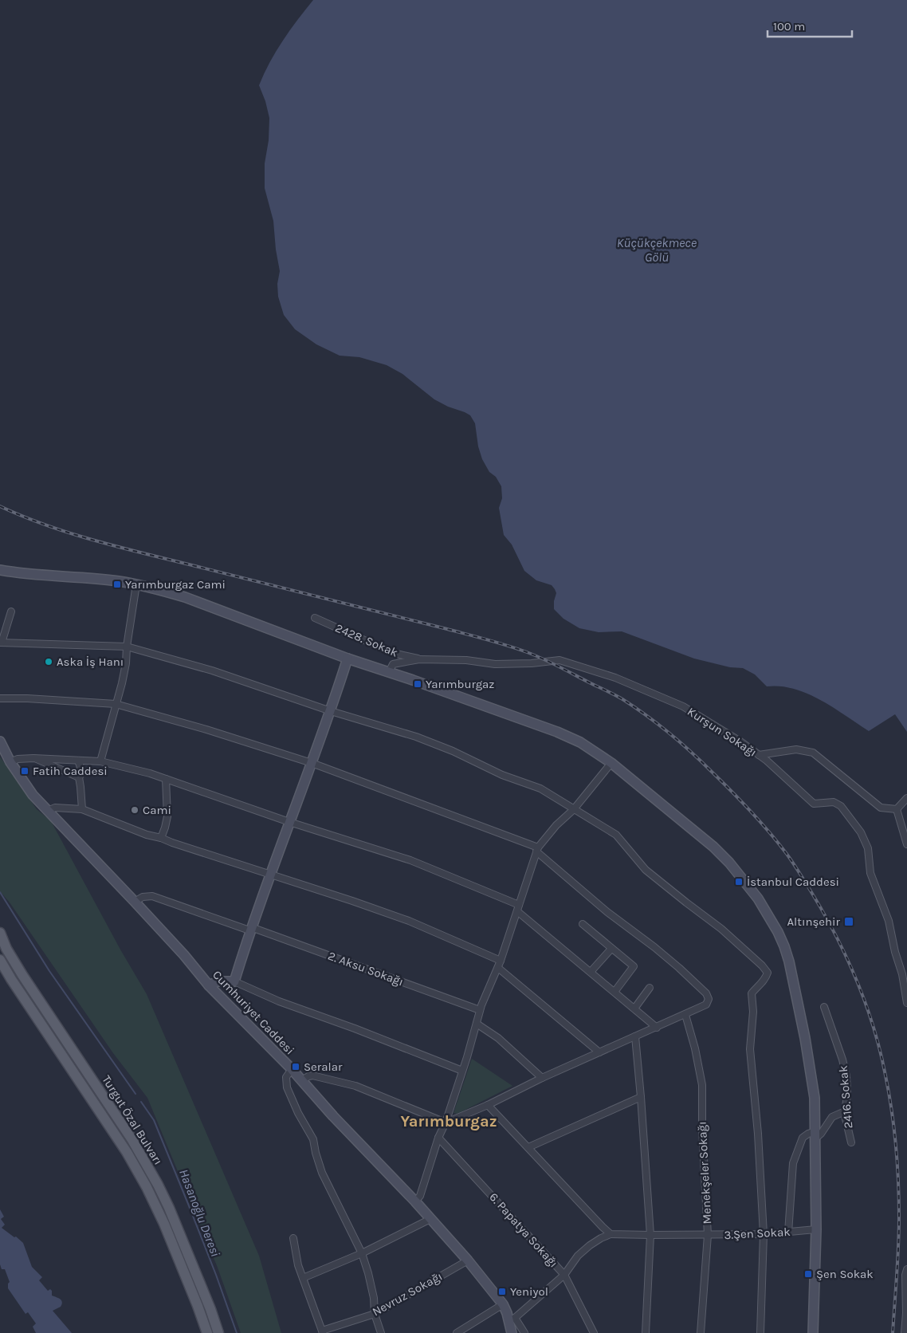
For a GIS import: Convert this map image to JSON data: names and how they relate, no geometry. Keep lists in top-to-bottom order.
{
  "streets": {
    "main road": ["Turgut Özal Bulvarı"],
    "street": [
      "2428. Sokak",
      "Kurşun Sokağı",
      "2. Aksu Sokağı",
      "Cumhuriyet Caddesi",
      "2416. Sokak",
      "Menekşeler Sokağı",
      "6. Papatya Sokağı",
      "3.Şen Sokak",
      "Nevruz Sokağı"
    ]
  },
  "crossings": [
    ["2428. Sokak", "Kurşun Sokağı"],
    ["2. Aksu Sokağı", "Cumhuriyet Caddesi"],
    ["Cumhuriyet Caddesi", "Nevruz Sokağı"],
    ["Menekşeler Sokağı", "3.Şen Sokak"]
  ],
  "districts": ["Yarımburgaz"],
  "water": ["Küçükçekmece Gölü", "Hasanoğlu Deresi"],
  "places": {
    "transit": [
      "Yarımburgaz Cami",
      "Yarımburgaz",
      "Fatih Caddesi",
      "İstanbul Caddesi",
      "Altınşehir",
      "Seralar",
      "Şen Sokak",
      "Yeniyol"
    ],
    "other": ["Aska İş Hanı", "Cami"]
  },
  "scale_bar": "100 m"
}
